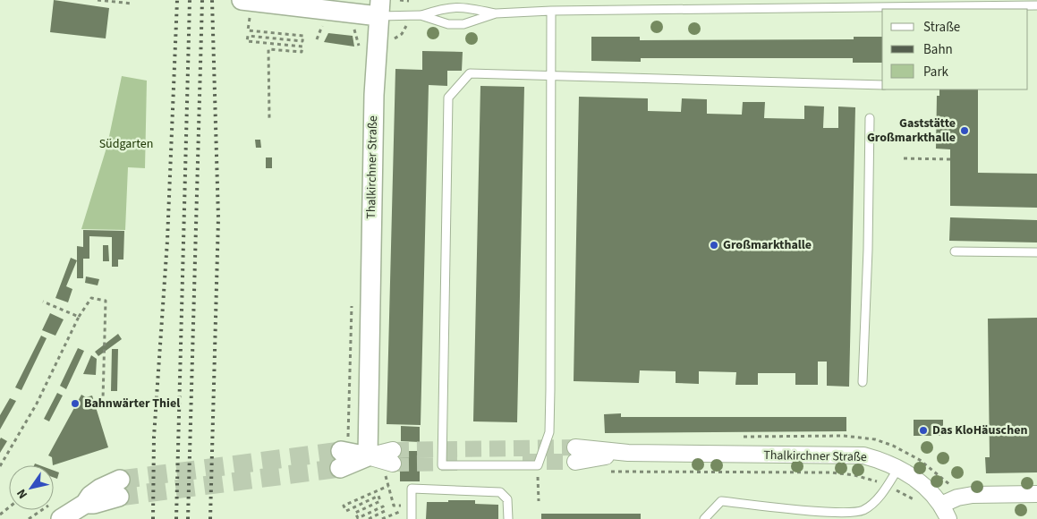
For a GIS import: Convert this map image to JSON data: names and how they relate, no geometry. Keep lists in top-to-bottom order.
{
  "streets": {
    "street": ["Thalkirchner Straße"]
  },
  "parks": ["Südgarten"],
  "places": [
    "Gaststätte Großmarkthalle",
    "Großmarkthalle",
    "Bahnwärter Thiel",
    "Das KloHäuschen"
  ],
  "legend": ["Straße", "Bahn", "Park"],
  "north": "bottom left"
}
